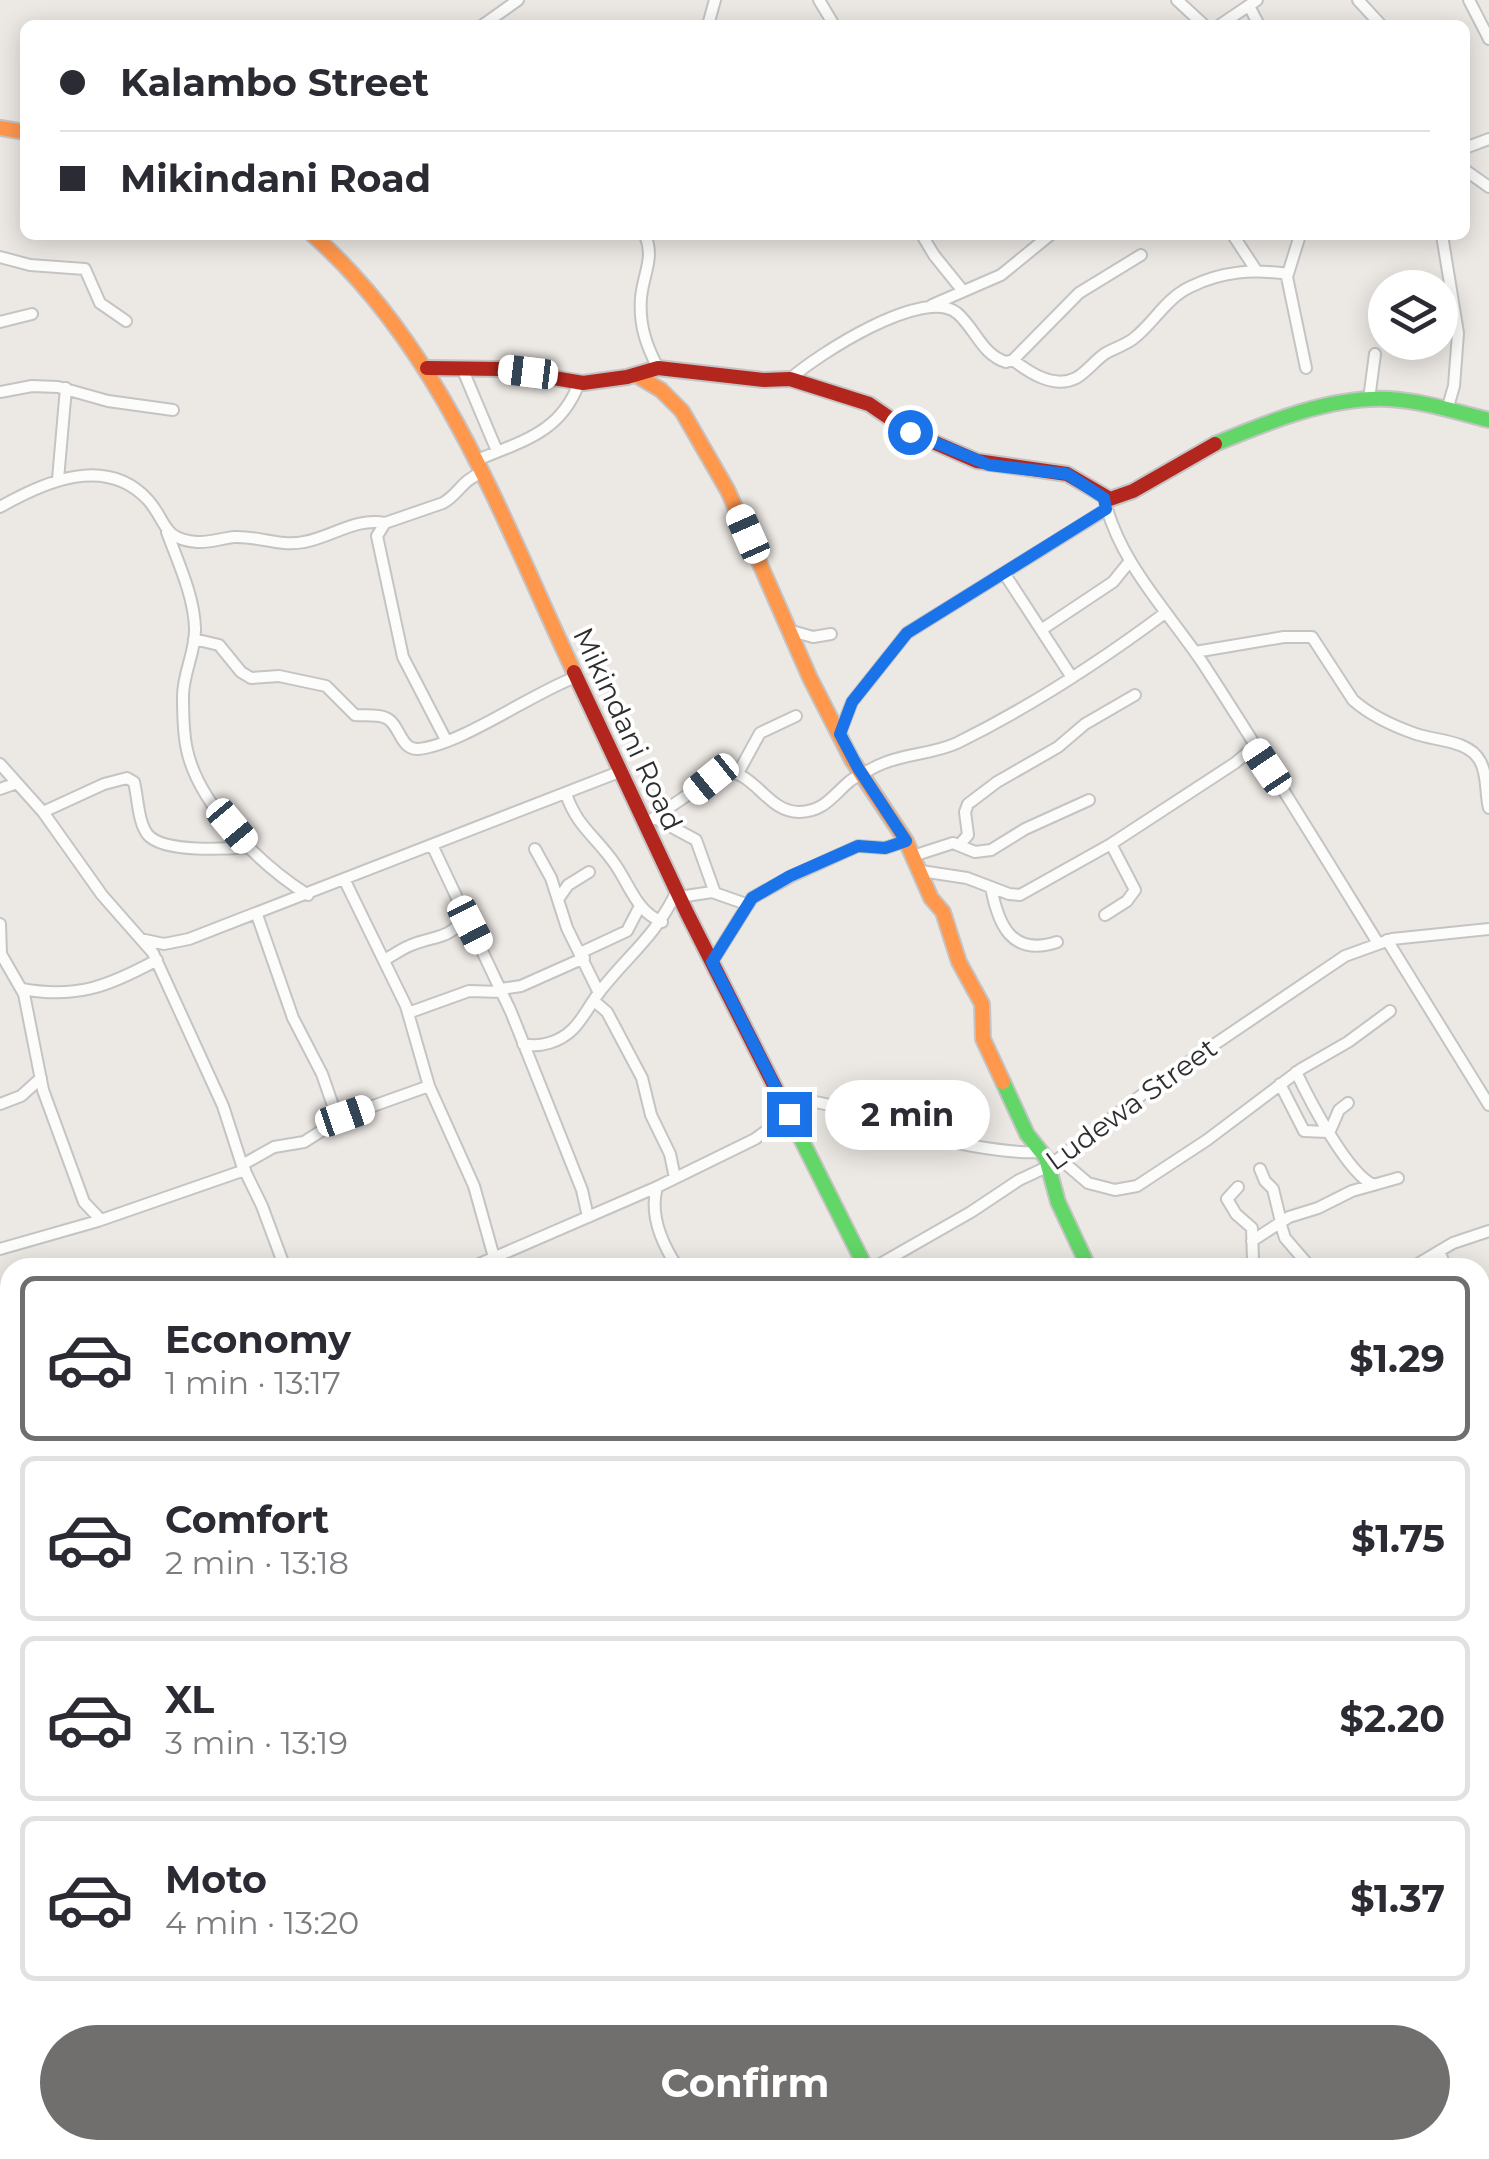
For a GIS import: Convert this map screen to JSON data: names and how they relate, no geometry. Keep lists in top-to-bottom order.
{
  "streets": {
    "main road": ["Mikindani Road"],
    "street": ["Ludewa Street"]
  },
  "page": {
    "banner": ["Kalambo Street", "Mikindani Road"],
    "bubble": "2 min",
    "list": [
      {
        "name": "Economy",
        "note": "1 min · 13:17",
        "value": "$1.29"
      },
      {
        "name": "Comfort",
        "note": "2 min · 13:18",
        "value": "$1.75"
      },
      {
        "name": "XL",
        "note": "3 min · 13:19",
        "value": "$2.20"
      },
      {
        "name": "Moto",
        "note": "4 min · 13:20",
        "value": "$1.37"
      }
    ],
    "buttons": "Confirm"
  }
}
